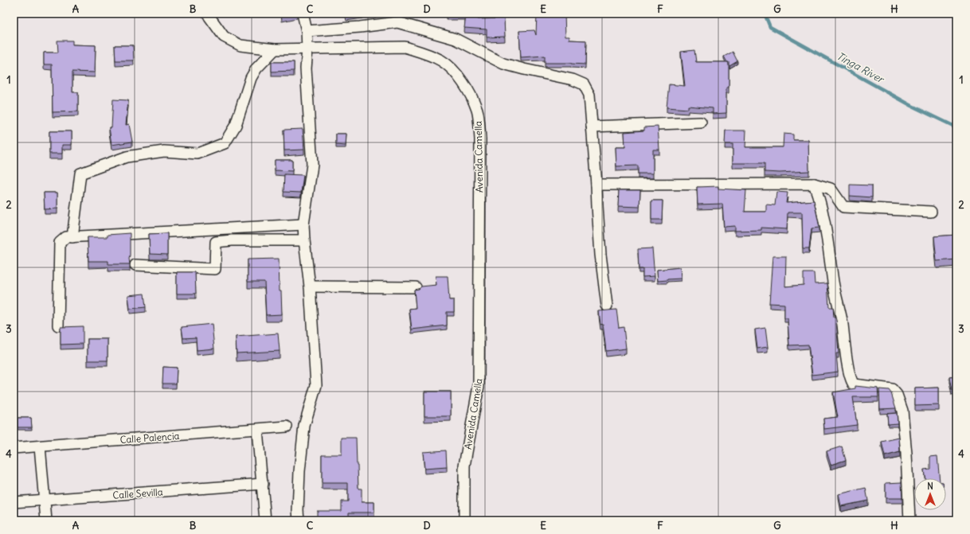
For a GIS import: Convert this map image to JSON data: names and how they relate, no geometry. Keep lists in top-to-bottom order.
{
  "streets": {
    "street": ["Avenida Camella", "Calle Palencia", "Calle Sevilla"]
  },
  "water": ["Tinga River"],
  "north": "top",
  "grid": {
    "columns": [
      "A",
      "B",
      "C",
      "D",
      "E",
      "F",
      "G",
      "H"
    ],
    "rows": [
      "1",
      "2",
      "3",
      "4"
    ]
  }
}
